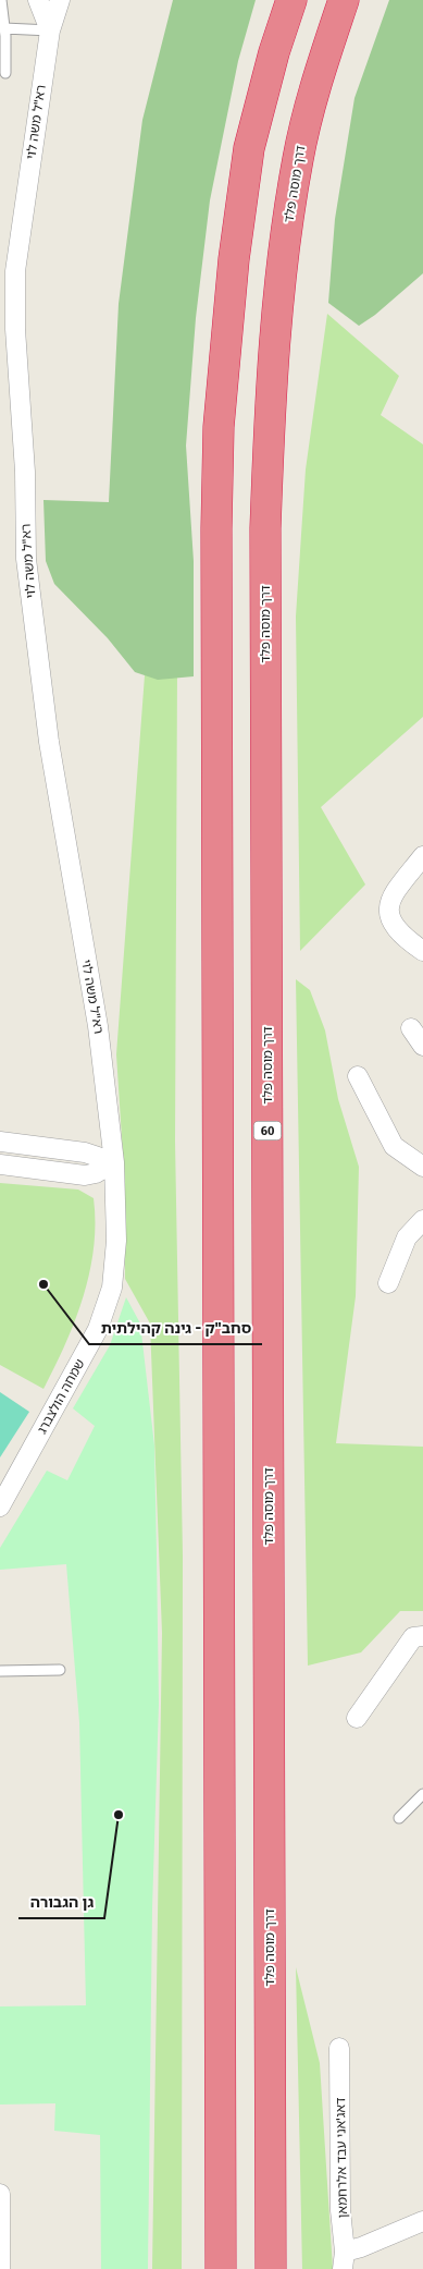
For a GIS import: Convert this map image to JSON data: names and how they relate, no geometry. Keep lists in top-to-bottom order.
{
  "streets": {
    "highway": ["דרך מוסה פלד", "60"],
    "street": ["רא\"ל משה לוי", "שמחה הולצברג", "דאג'אני עבד אלרחמאן"]
  },
  "crossings": [
    ["רא\"ל משה לוי", "שמחה הולצברג"]
  ],
  "places": ["סחב\"ק - גינה קהילתית", "גן הגבורה"]
}
